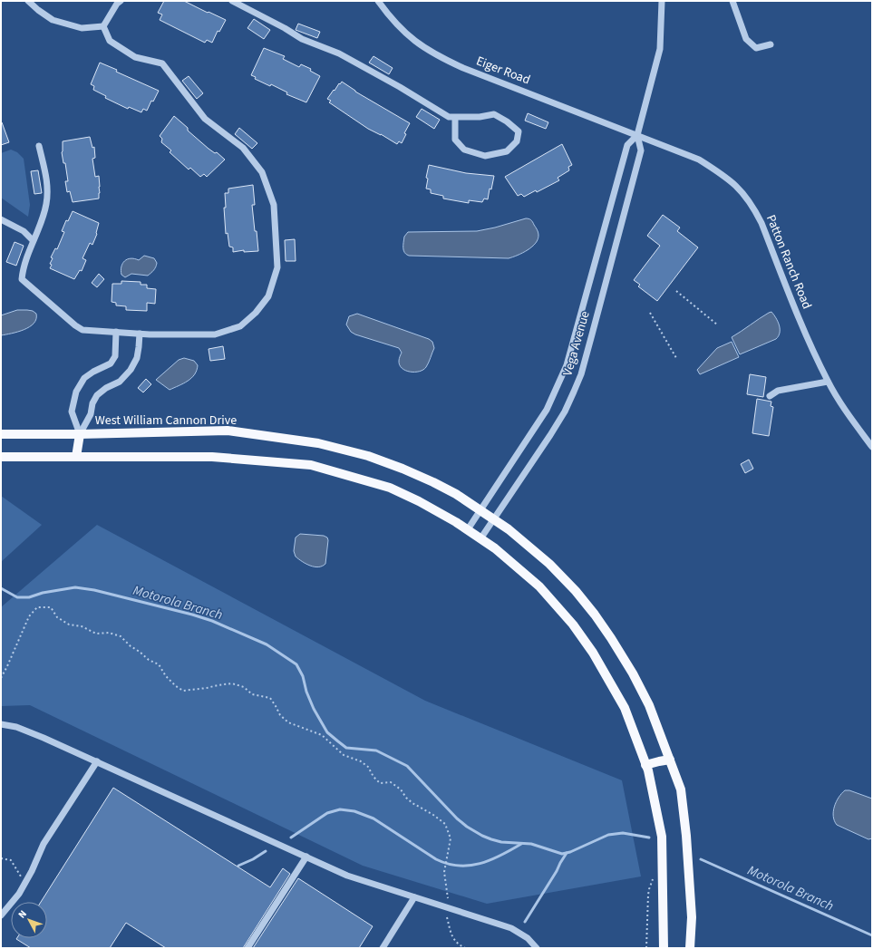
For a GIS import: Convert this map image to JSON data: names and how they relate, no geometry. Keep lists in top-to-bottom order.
{
  "streets": {
    "main road": ["West William Cannon Drive"],
    "street": ["Eiger Road", "Patton Ranch Road", "Vega Avenue"]
  },
  "crossings": [
    ["Eiger Road", "Patton Ranch Road"],
    ["Eiger Road", "Vega Avenue"],
    ["Patton Ranch Road", "Vega Avenue"],
    ["Vega Avenue", "West William Cannon Drive"]
  ],
  "water": ["Motorola Branch"],
  "north": "top left"
}
